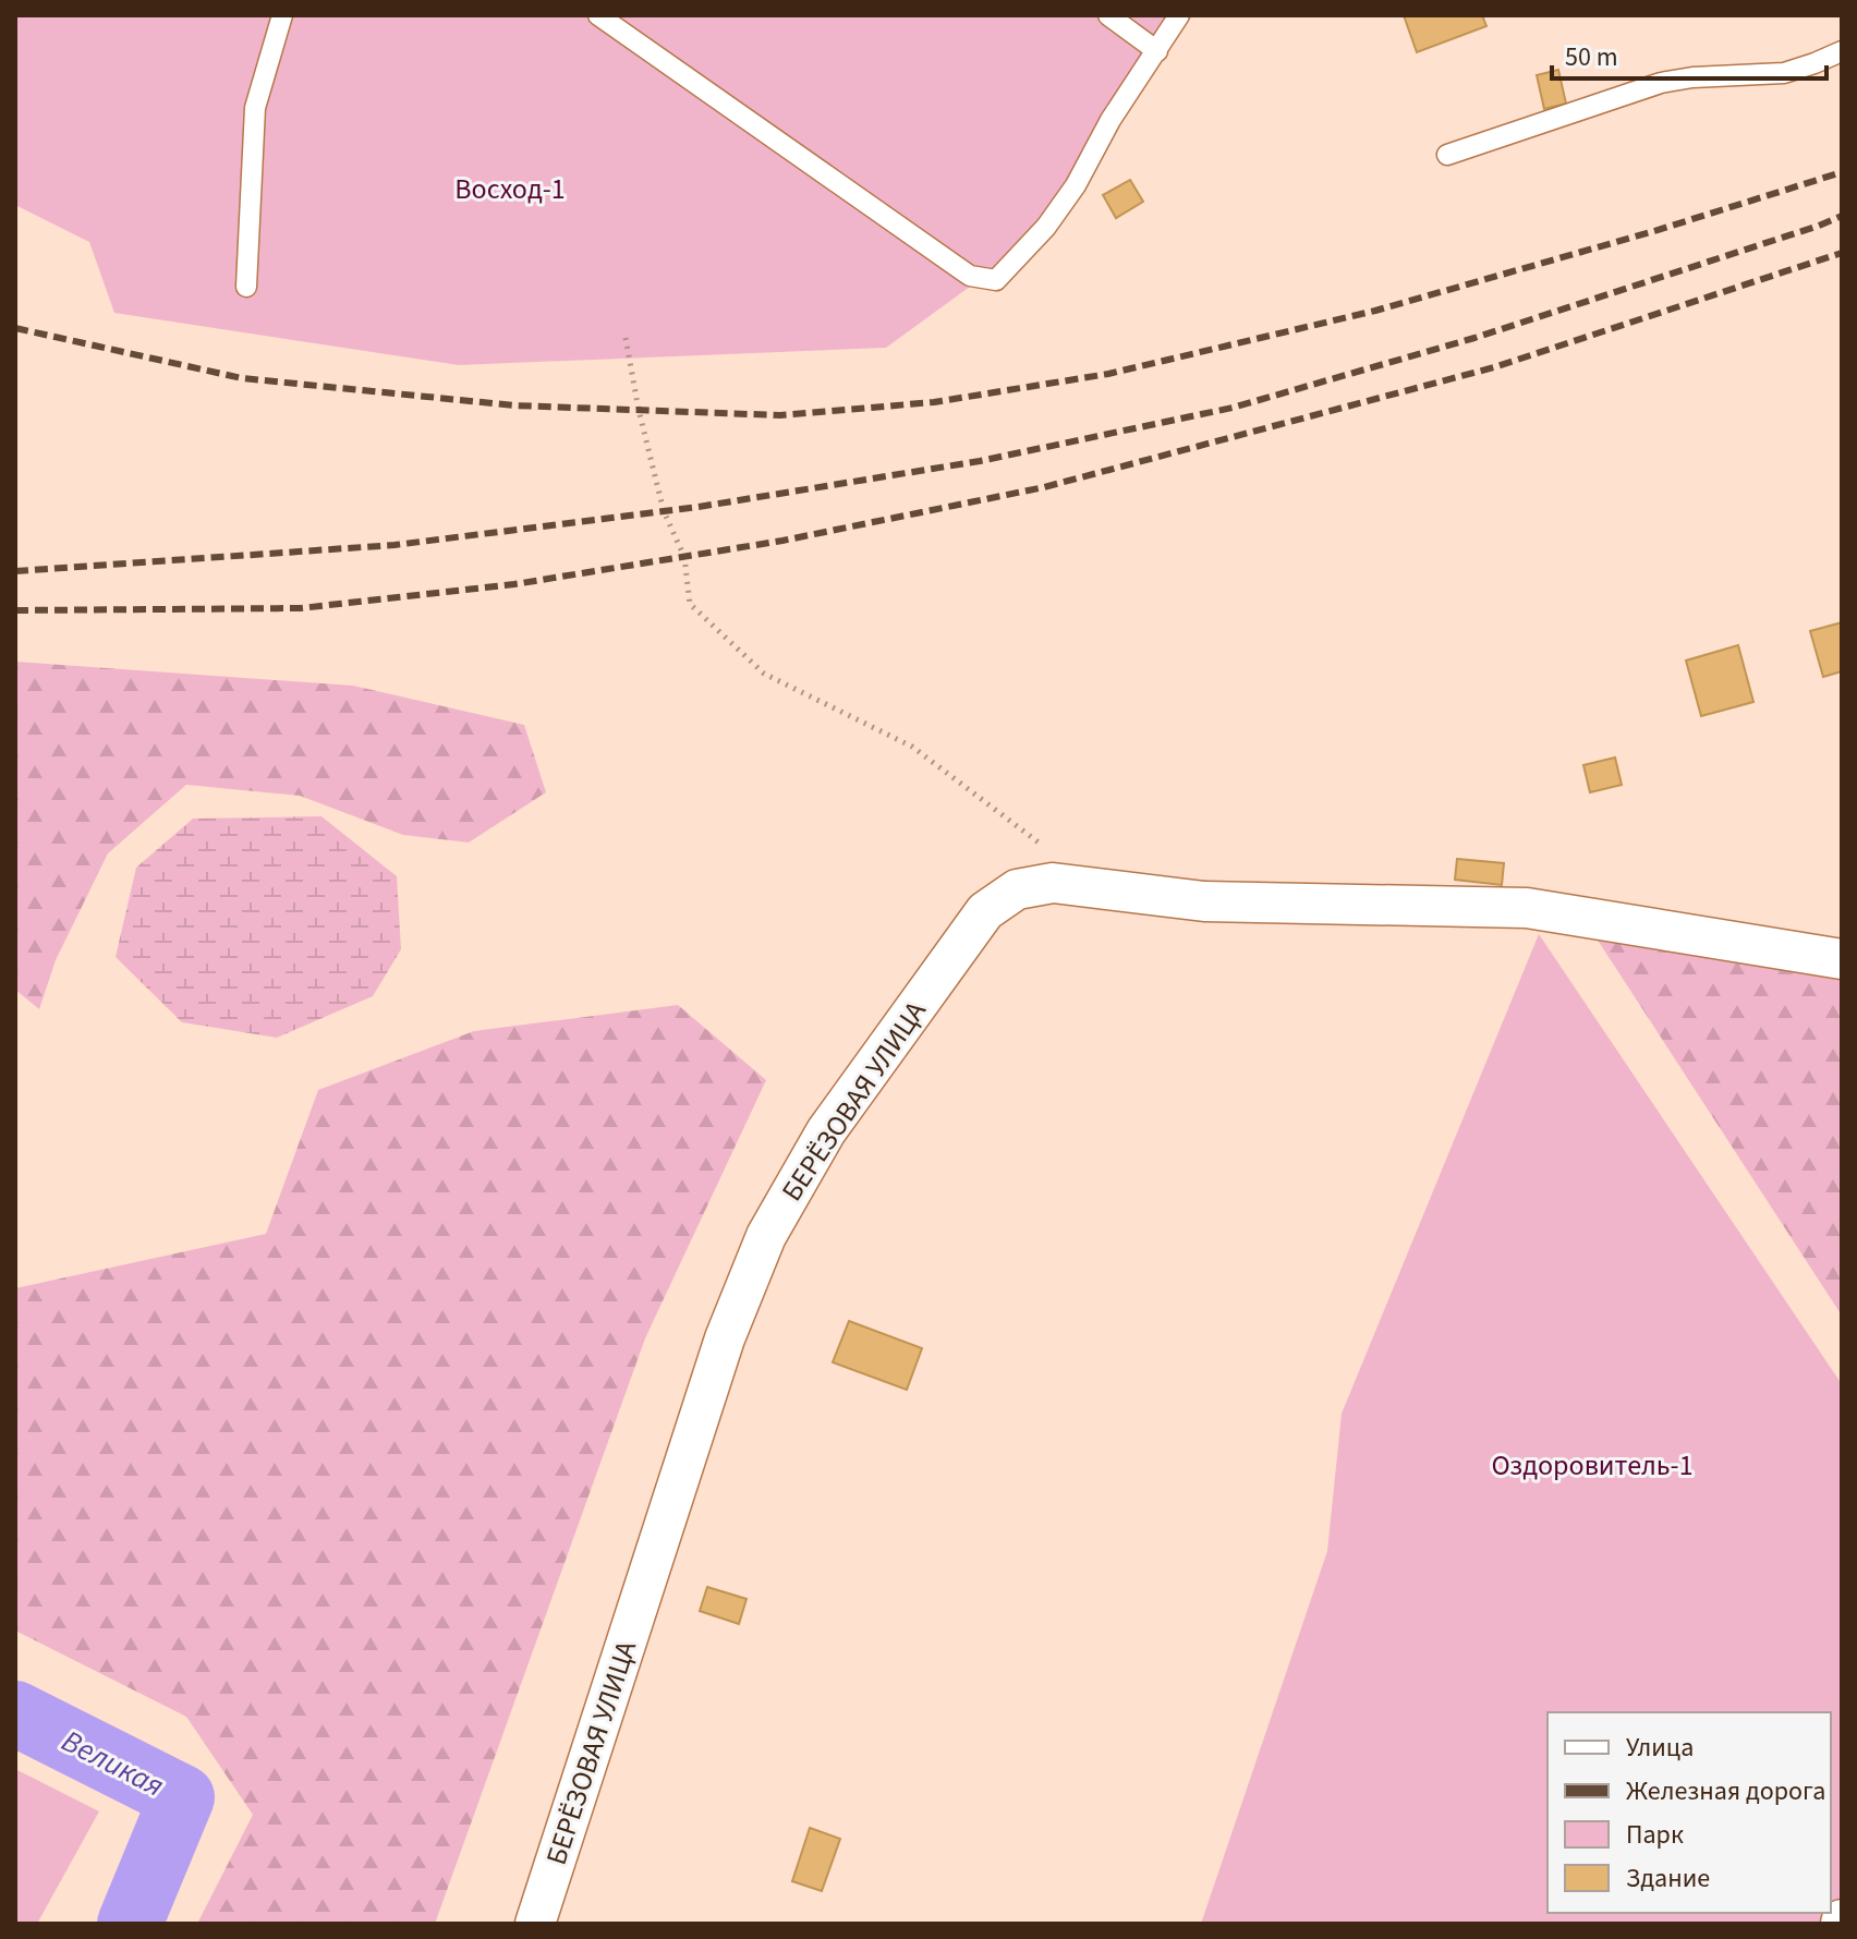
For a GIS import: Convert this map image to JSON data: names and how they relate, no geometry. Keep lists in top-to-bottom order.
{
  "streets": {
    "street": ["БЕРЁЗОВАЯ УЛИЦА"]
  },
  "water": ["Великая"],
  "parks": ["Восход-1", "Оздоровитель-1"],
  "legend": [
    "Улица",
    "Железная дорога",
    "Парк",
    "Здание"
  ],
  "scale_bar": "50 m"
}
